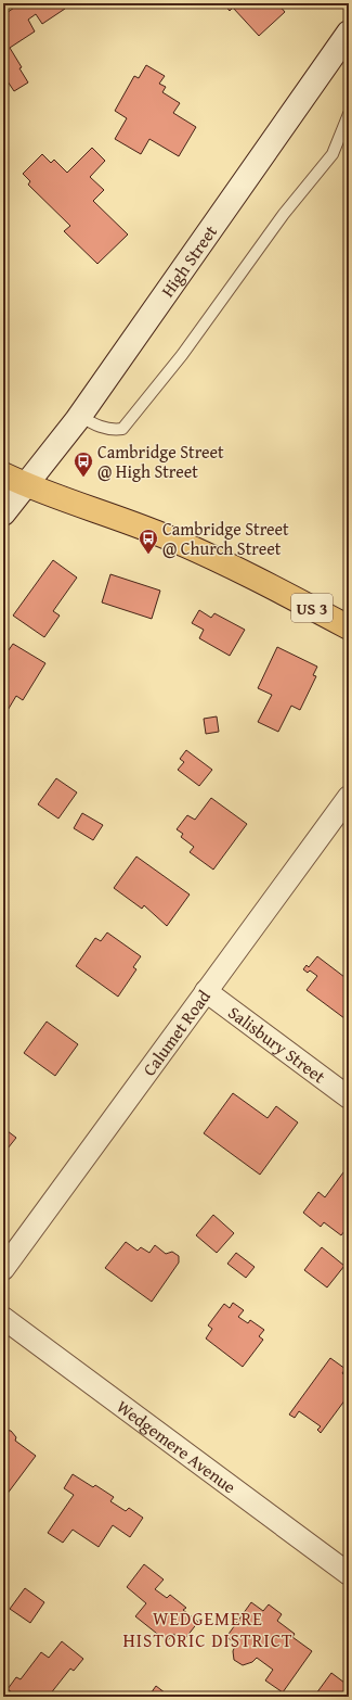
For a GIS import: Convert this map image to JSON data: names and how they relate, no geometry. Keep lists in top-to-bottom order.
{
  "streets": {
    "highway": ["US 3"],
    "main road": ["High Street"],
    "street": ["Calumet Road", "Salisbury Street", "Wedgemere Avenue"]
  },
  "crossings": [
    ["High Street", "US 3"],
    ["Calumet Road", "Salisbury Street"]
  ],
  "districts": ["WEDGEMERE HISTORIC DISTRICT"],
  "places": {
    "bus stop": ["Cambridge Street @ High Street", "Cambridge Street @ Church Street"]
  }
}
